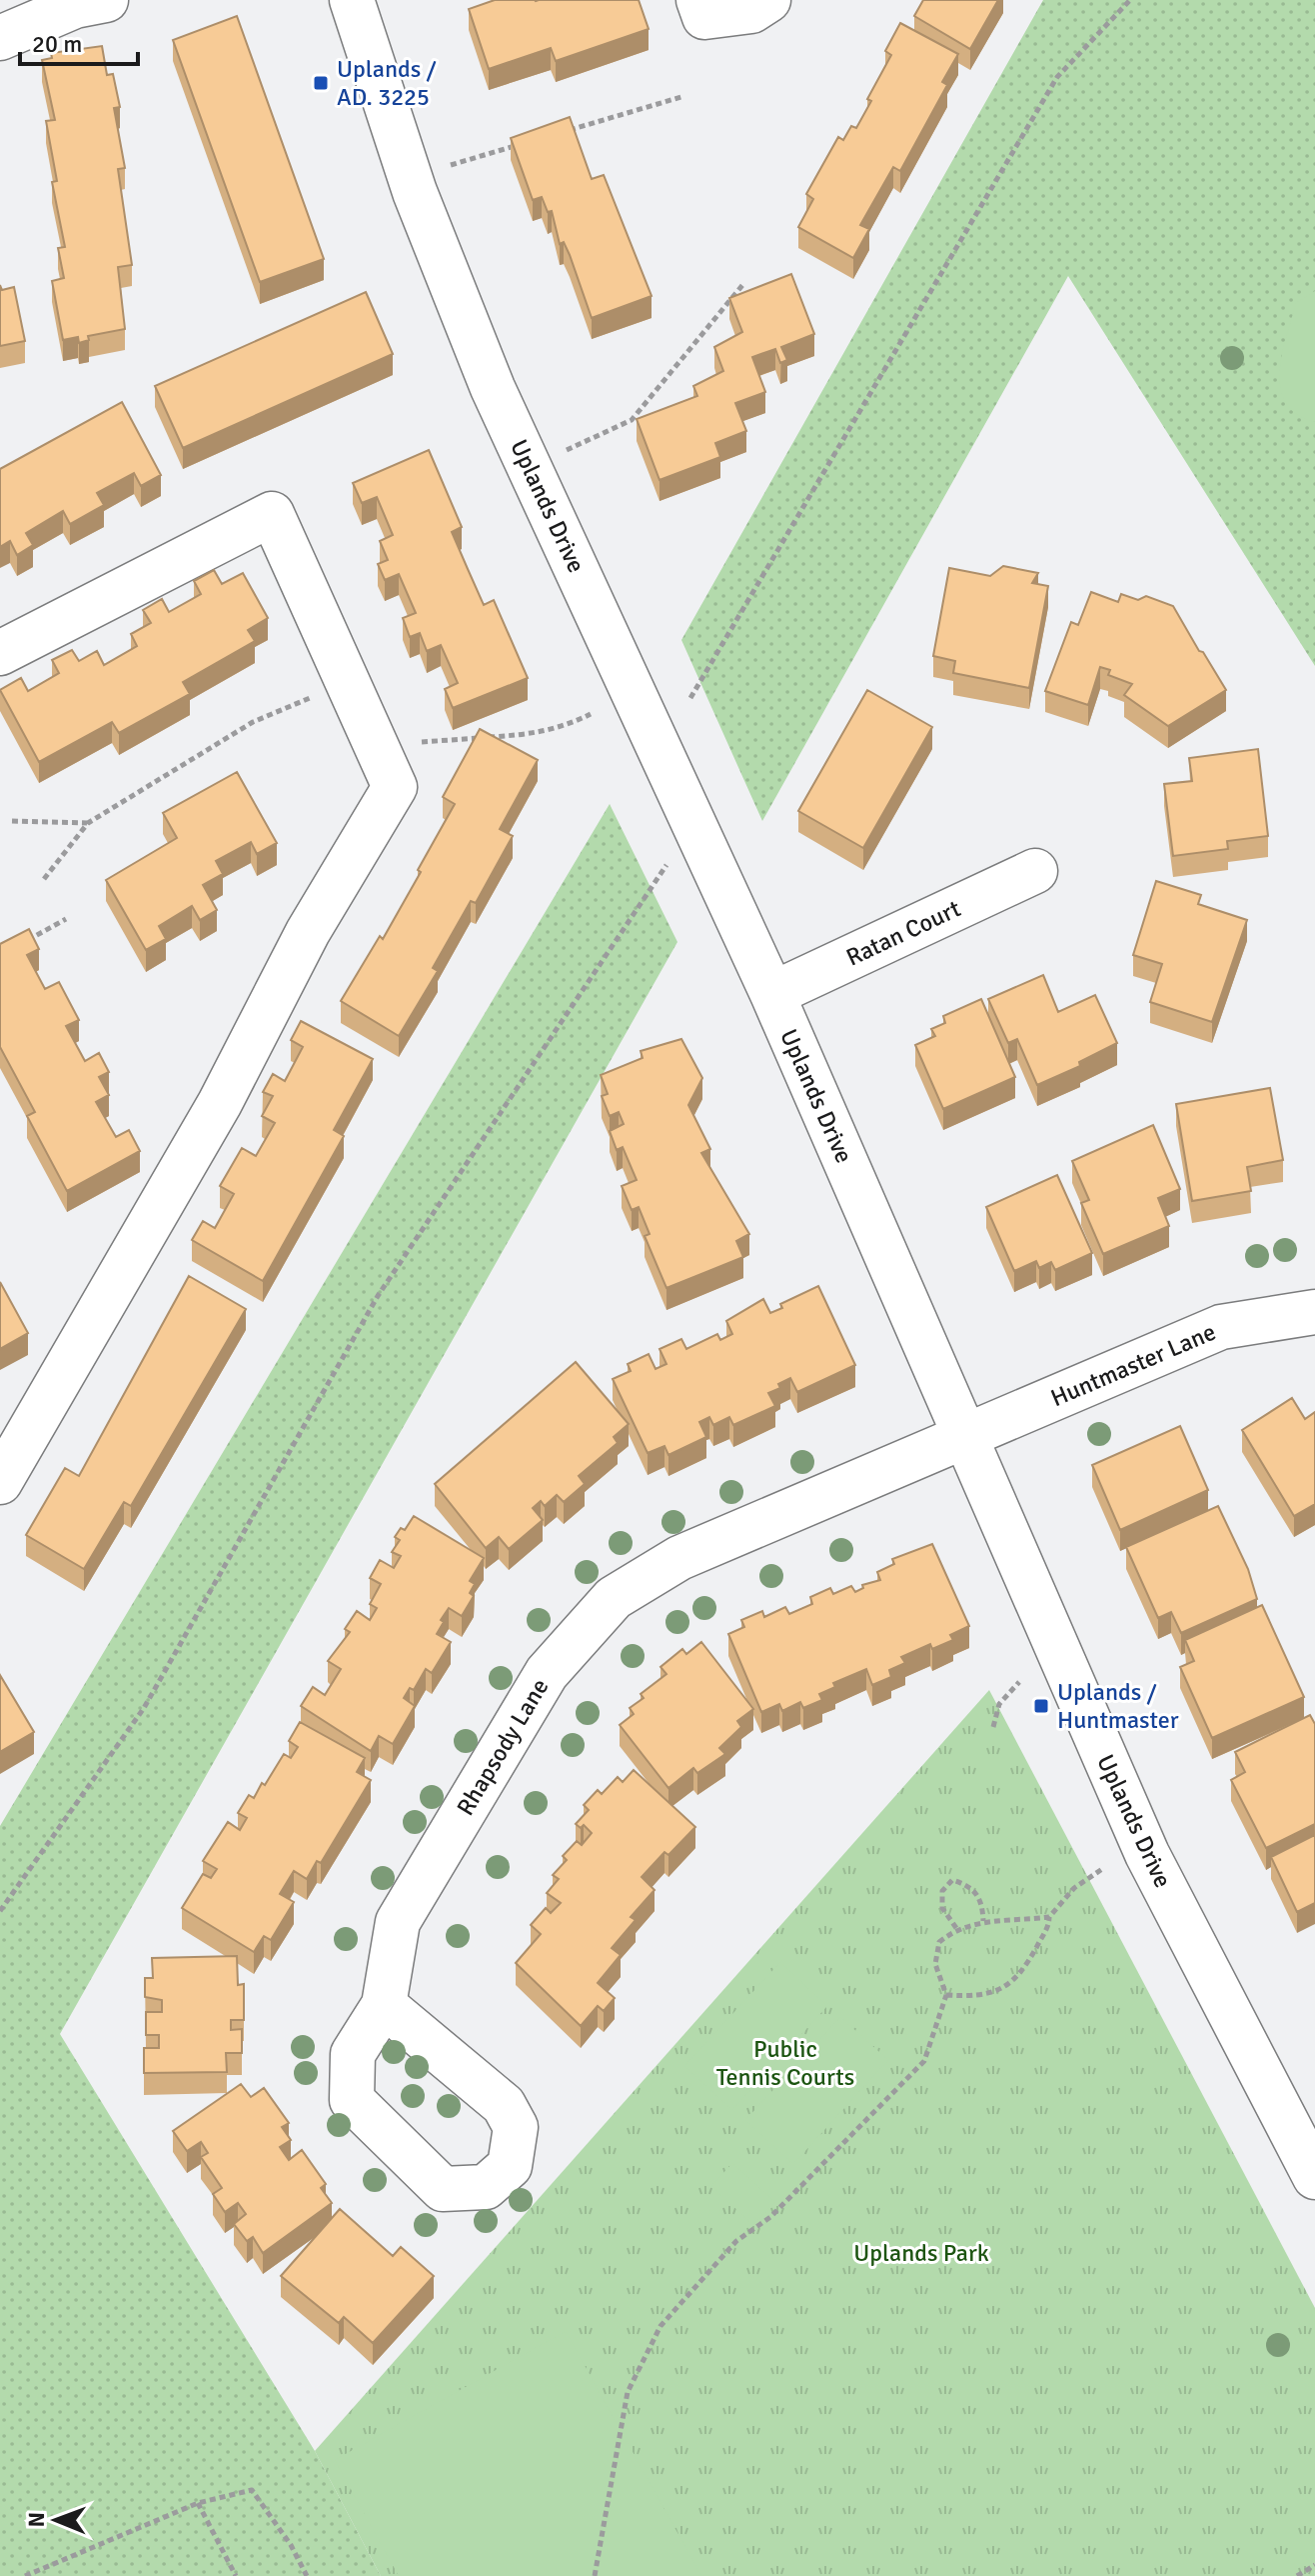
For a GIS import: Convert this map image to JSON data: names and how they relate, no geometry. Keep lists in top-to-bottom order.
{
  "streets": {
    "street": [
      "Uplands Drive",
      "Ratan Court",
      "Huntmaster Lane",
      "Rhapsody Lane"
    ]
  },
  "crossings": [
    ["Uplands Drive", "Ratan Court"],
    ["Uplands Drive", "Huntmaster Lane"],
    ["Uplands Drive", "Rhapsody Lane"],
    ["Huntmaster Lane", "Rhapsody Lane"]
  ],
  "parks": ["Public Tennis Courts", "Uplands Park"],
  "places": {
    "transit": ["Uplands / AD. 3225", "Uplands / Huntmaster"]
  },
  "scale_bar": "20 m",
  "north": "left"
}
